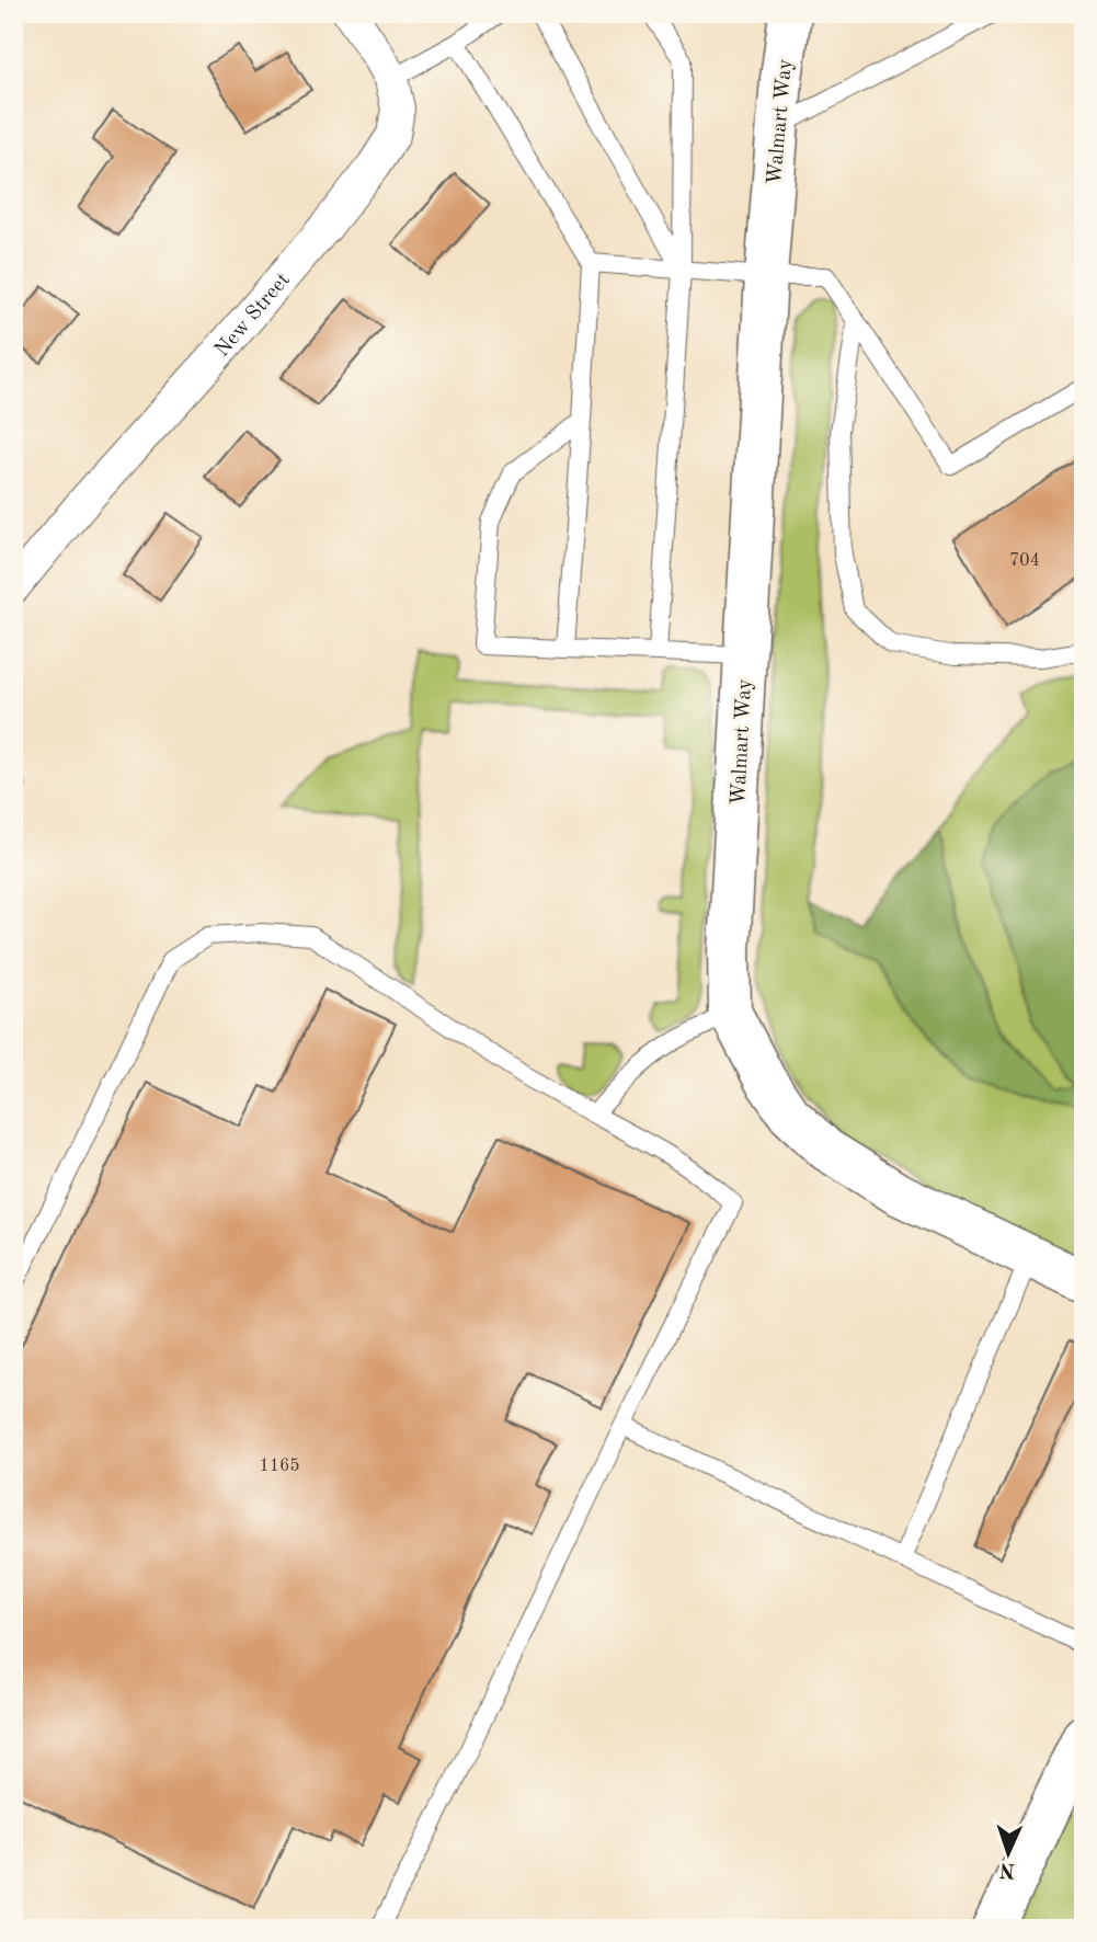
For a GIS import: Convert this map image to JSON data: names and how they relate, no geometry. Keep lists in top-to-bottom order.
{
  "streets": {
    "street": ["Walmart Way", "New Street"]
  },
  "house_numbers": ["704", "1165"],
  "north": "bottom"
}
